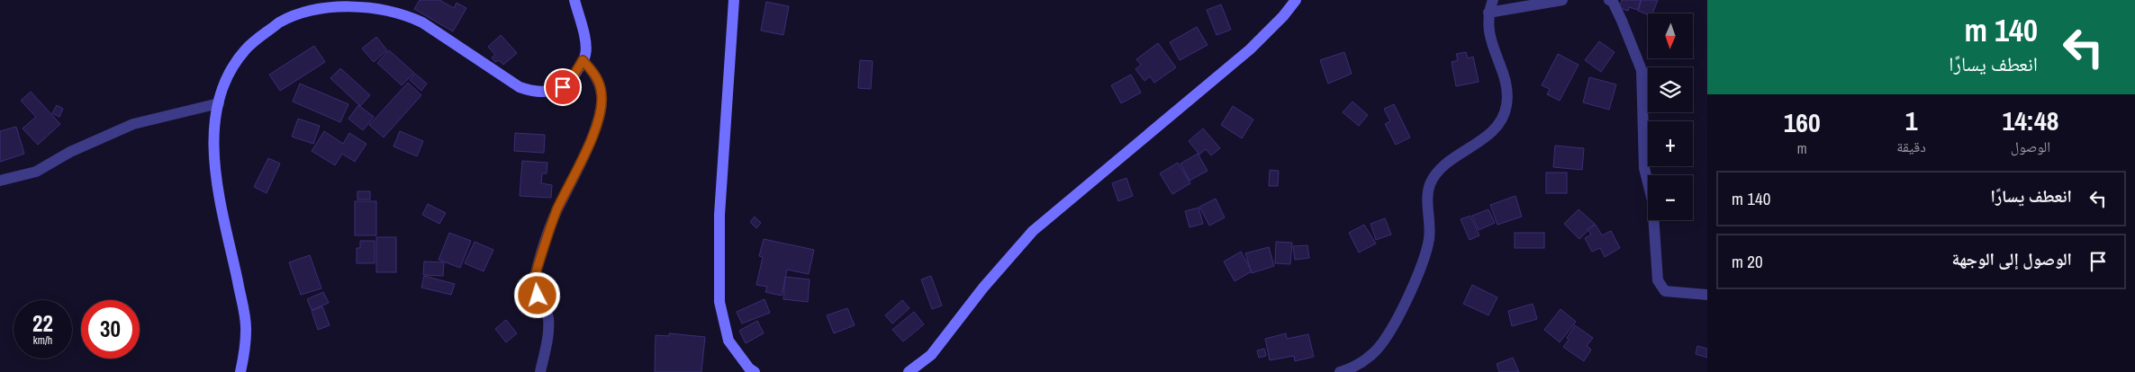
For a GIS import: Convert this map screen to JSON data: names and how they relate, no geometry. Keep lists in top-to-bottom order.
{
  "north": "bottom",
  "page": {
    "turn": ["140 m", "انعطف يسارًا"],
    "map_buttons": ["+", "−"],
    "eta": [
      "14:48",
      "الوصول",
      "1",
      "دقيقة",
      "160",
      "m"
    ],
    "list": [
      {
        "name": "انعطف يسارًا",
        "value": "140 m"
      },
      {
        "name": "الوصول إلى الوجهة",
        "value": "20 m"
      }
    ],
    "speed": "22 km/h",
    "limit": "30"
  }
}
